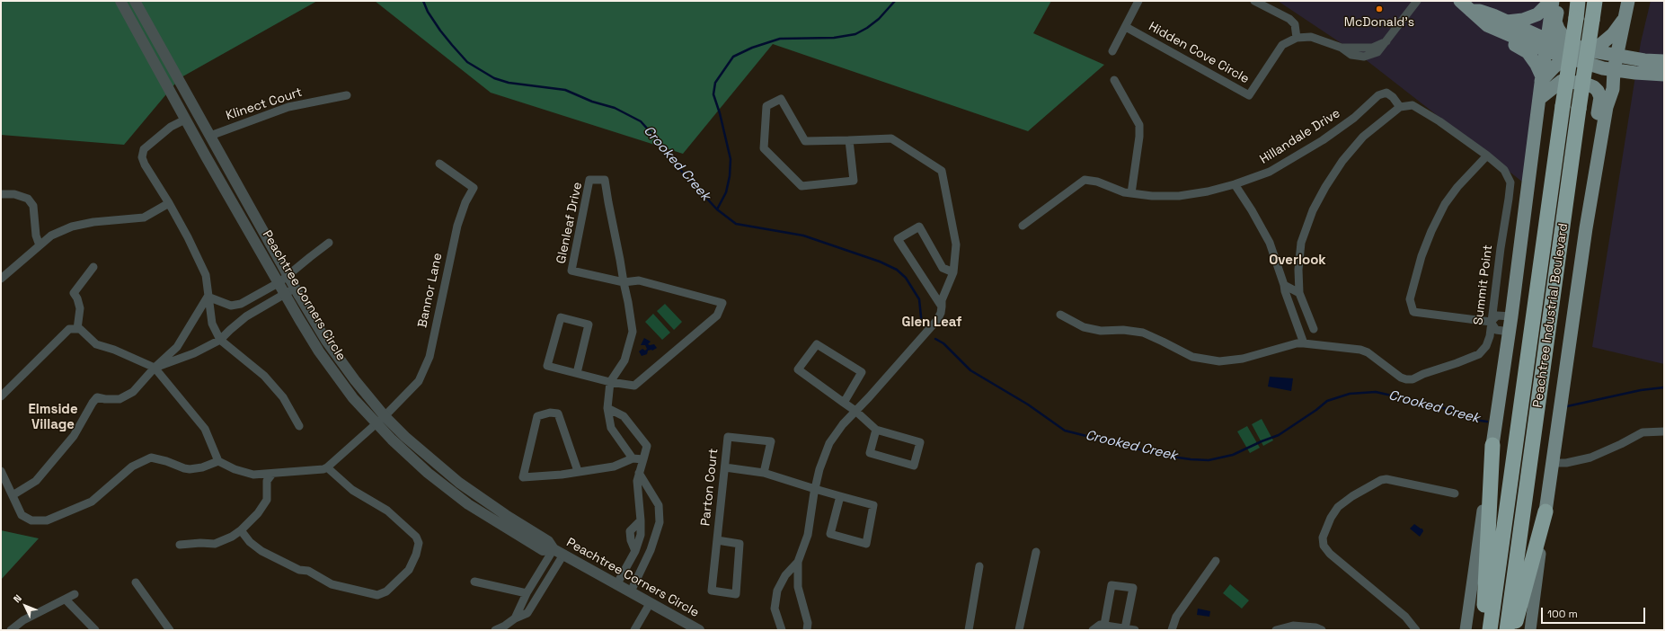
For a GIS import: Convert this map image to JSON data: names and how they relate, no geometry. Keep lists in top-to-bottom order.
{
  "streets": {
    "highway": ["Peachtree Industrial Boulevard"],
    "street": [
      "Hidden Cove Circle",
      "Klinect Court",
      "Hillandale Drive",
      "Glenleaf Drive",
      "Summit Point",
      "Bannor Lane",
      "Peachtree Corners Circle",
      "Parton Court"
    ]
  },
  "crossings": [
    ["Klinect Court", "Peachtree Corners Circle"],
    ["Hillandale Drive", "Summit Point"],
    ["Bannor Lane", "Peachtree Corners Circle"]
  ],
  "districts": ["Overlook", "Glen Leaf", "Elmside Village"],
  "water": ["Crooked Creek"],
  "places": ["McDonald's"],
  "scale_bar": "100 m",
  "north": "top left"
}
